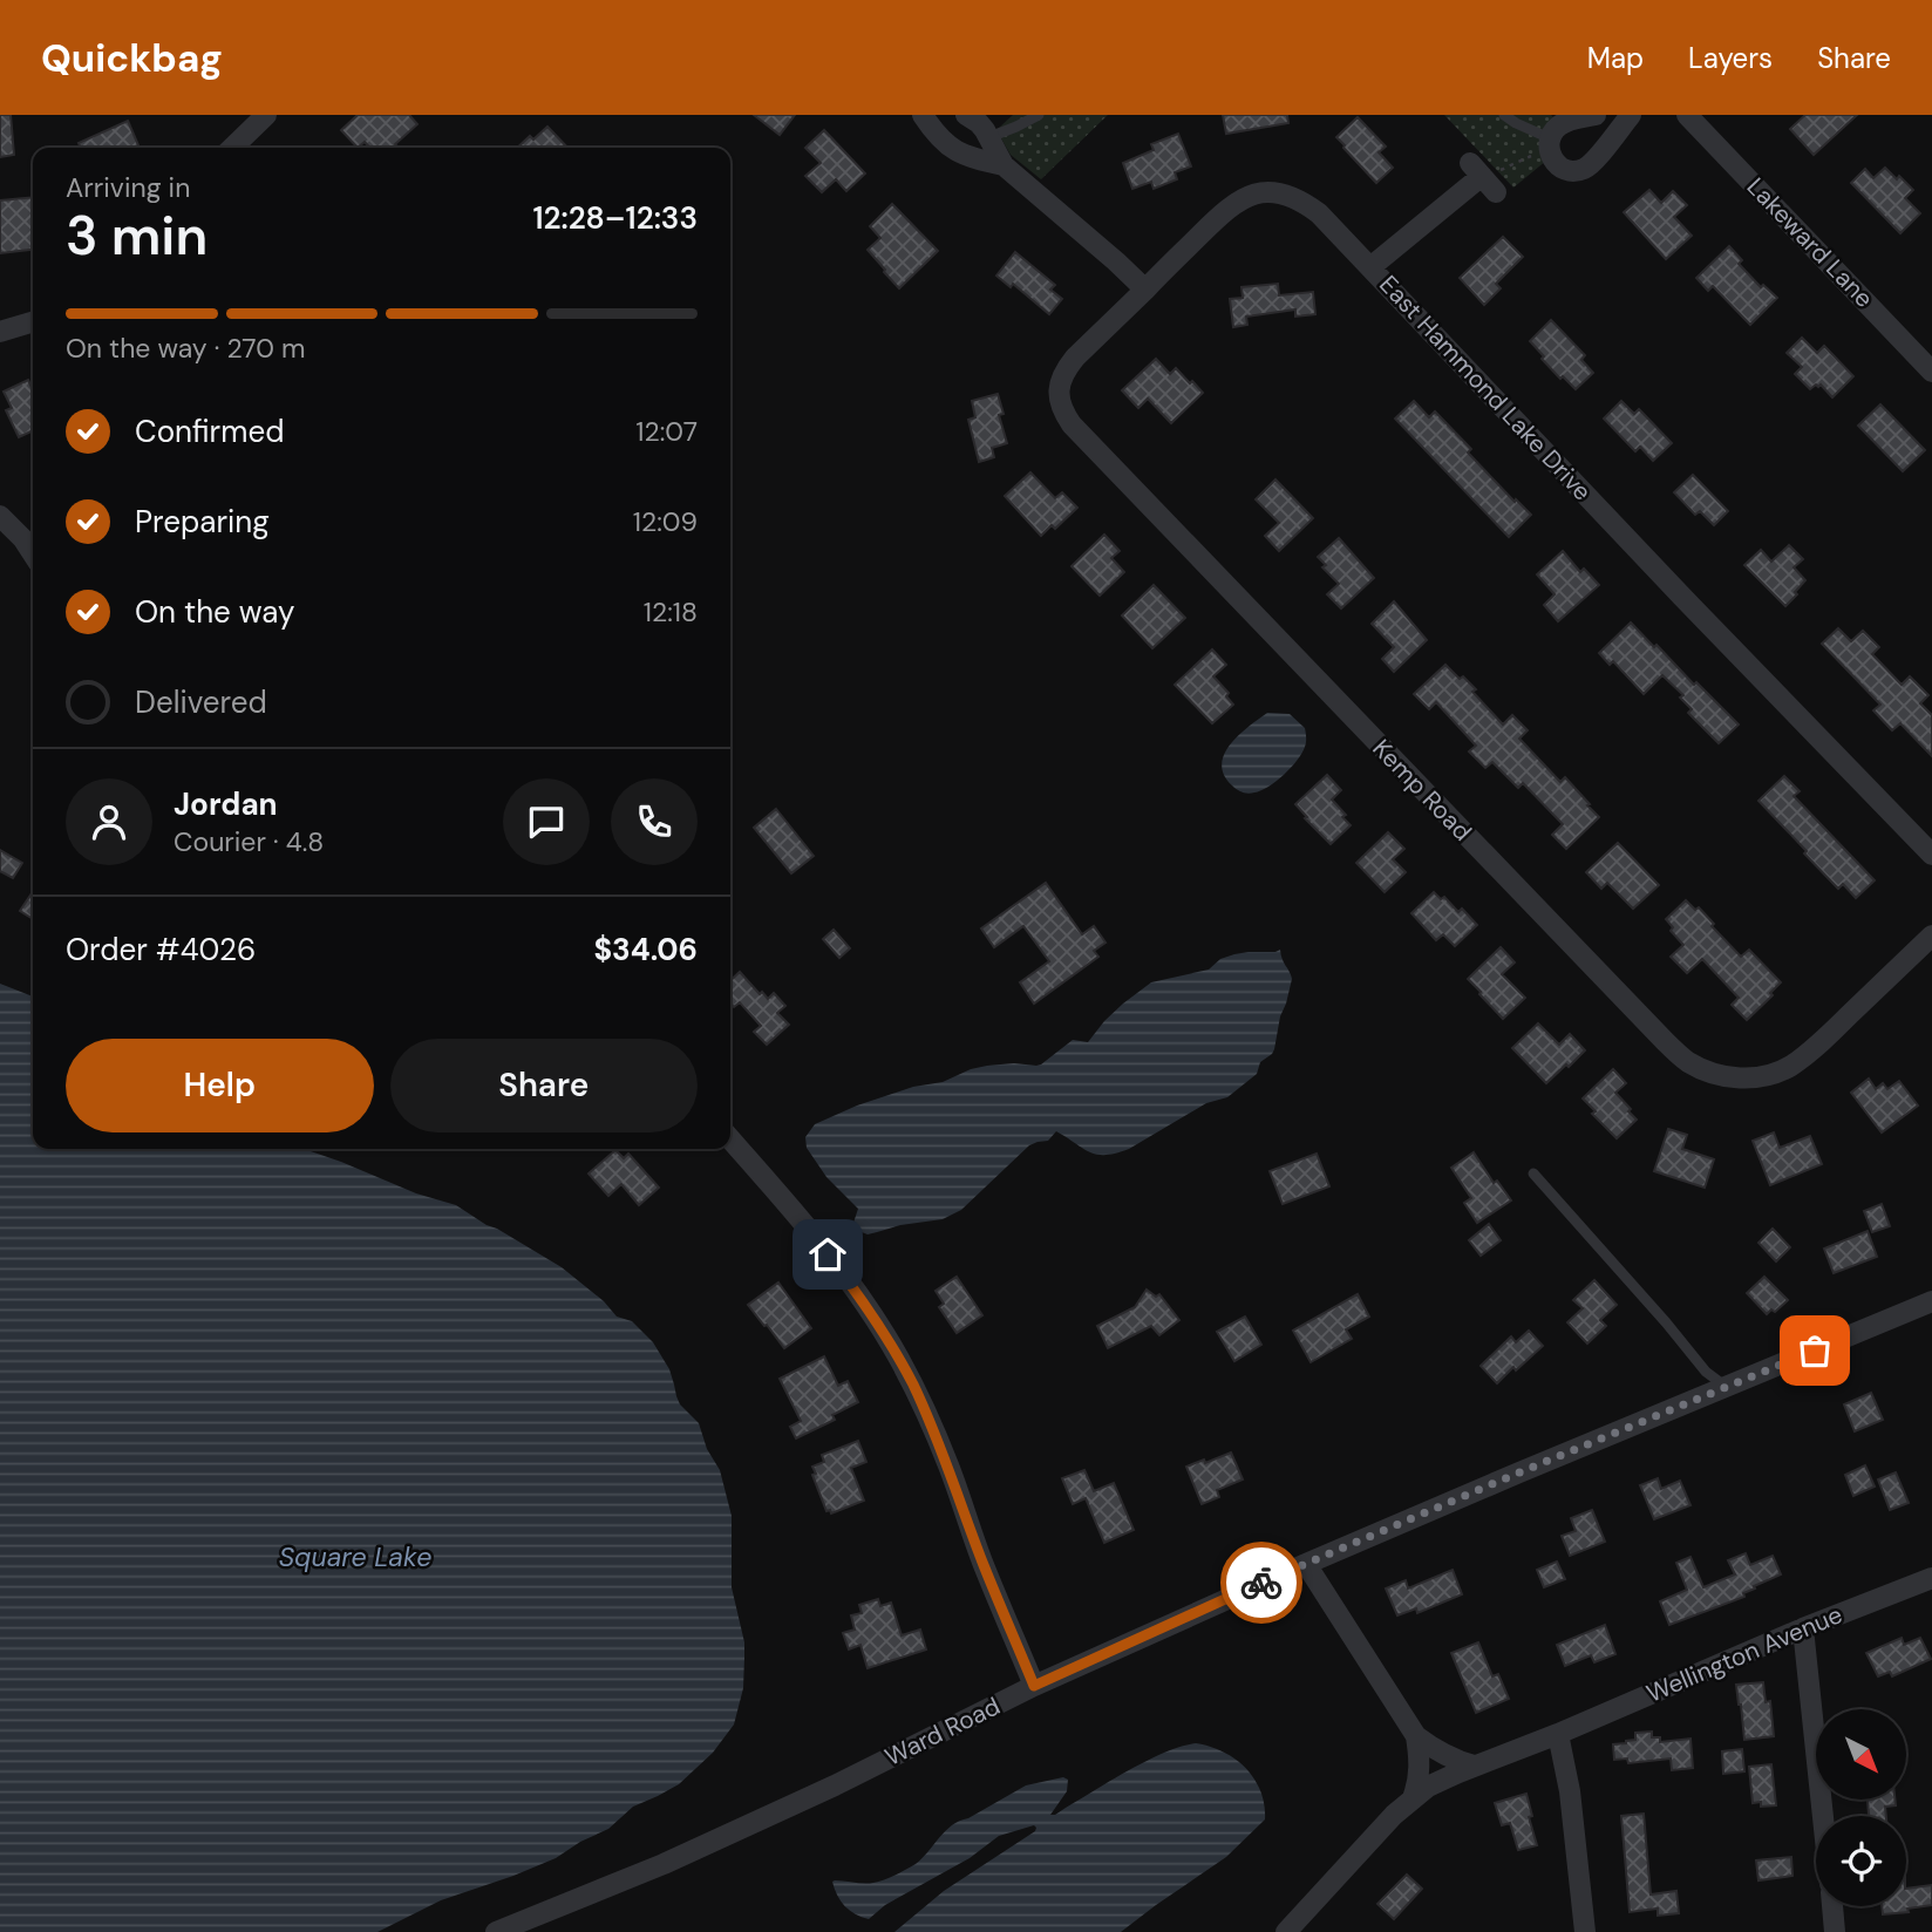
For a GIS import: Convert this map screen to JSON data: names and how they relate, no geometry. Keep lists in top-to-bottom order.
{
  "streets": {
    "street": [
      "Lakeward Lane",
      "East Hammond Lake Drive",
      "Kemp Road",
      "Wellington Avenue",
      "Ward Road"
    ]
  },
  "crossings": [
    ["East Hammond Lake Drive", "Kemp Road"]
  ],
  "water": ["Square Lake"],
  "north": "bottom right",
  "page": {
    "header": "Quickbag",
    "nav": ["Map", "Layers", "Share"],
    "heading": ["3 min", "Arriving in", "12:28–12:33"],
    "panel": [
      "Jordan",
      "Courier · 4.8",
      "Order #4026",
      "$34.06"
    ],
    "bar": "On the way · 270 m",
    "list": [
      ["Confirmed", "12:07"],
      ["Preparing", "12:09"],
      ["On the way", "12:18"],
      "Delivered"
    ],
    "buttons": ["Help", "Share"]
  }
}
